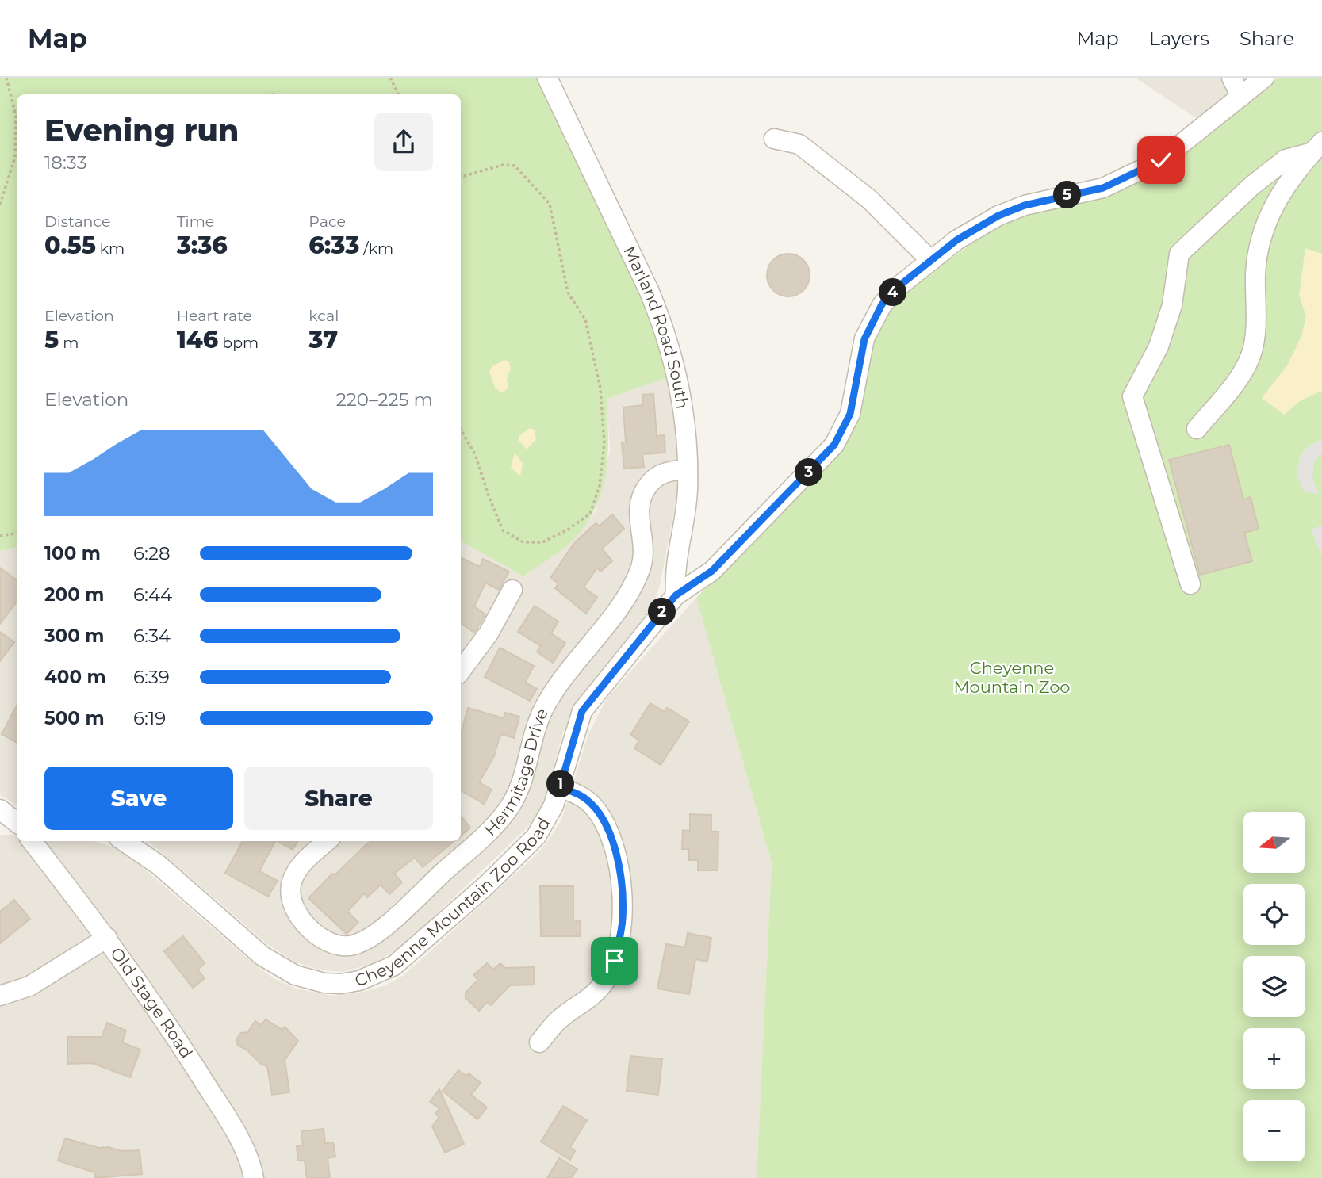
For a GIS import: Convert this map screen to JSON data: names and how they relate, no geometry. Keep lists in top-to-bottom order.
{
  "streets": {
    "street": [
      "Marland Road South",
      "Hermitage Drive",
      "Cheyenne Mountain Zoo Road",
      "Old Stage Road"
    ]
  },
  "crossings": [
    ["Marland Road South", "Hermitage Drive"],
    ["Marland Road South", "Cheyenne Mountain Zoo Road"]
  ],
  "parks": ["Cheyenne Mountain Zoo"],
  "north": "left",
  "page": {
    "header": "Map",
    "nav": ["Map", "Layers", "Share"],
    "heading": ["Evening run", "18:33"],
    "pins": [
      "5",
      "4",
      "3",
      "2",
      "1"
    ],
    "stats": [
      ["Distance", "0.55 km"],
      ["Time", "3:36"],
      ["Pace", "6:33 /km"],
      ["Elevation", "5 m"],
      ["Heart rate", "146 bpm"],
      ["kcal", "37"]
    ],
    "chart": ["Elevation", "220–225 m"],
    "list": [
      {
        "name": "100 m",
        "note": "6:28"
      },
      {
        "name": "200 m",
        "note": "6:44"
      },
      {
        "name": "300 m",
        "note": "6:34"
      },
      {
        "name": "400 m",
        "note": "6:39"
      },
      {
        "name": "500 m",
        "note": "6:19"
      }
    ],
    "buttons": ["Save", "Share"],
    "map_buttons": ["+", "−"]
  }
}
